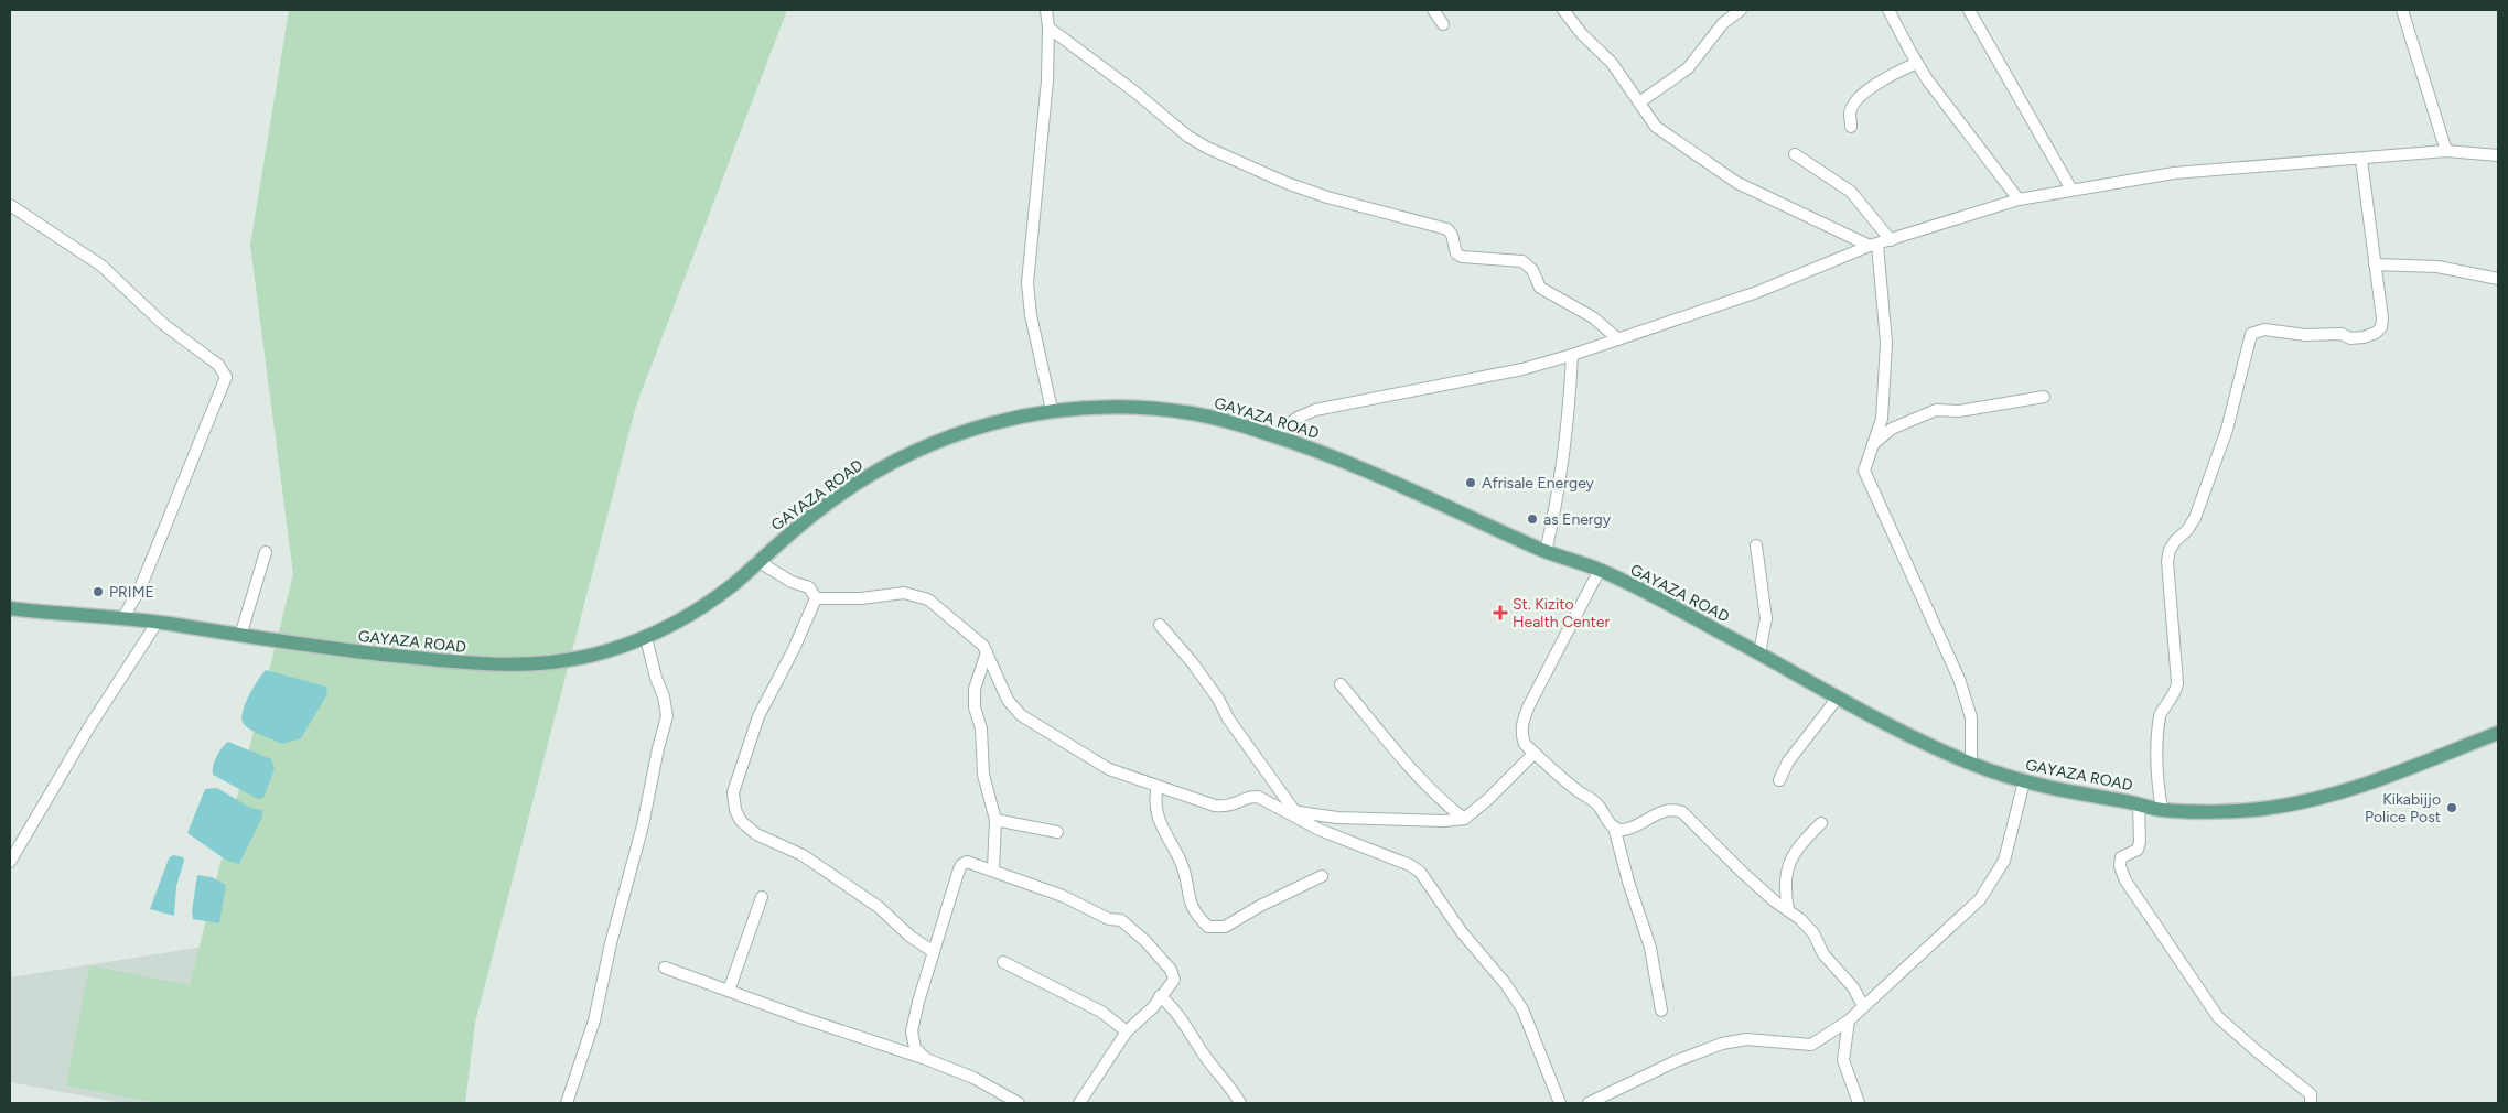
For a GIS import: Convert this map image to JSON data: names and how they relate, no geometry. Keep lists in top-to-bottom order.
{
  "streets": {
    "main road": ["GAYAZA ROAD"]
  },
  "places": {
    "other": [
      "Afrisale Energey",
      "as Energy",
      "PRIME",
      "Kikabijjo Police Post"
    ],
    "health": ["St. Kizito Health Center"]
  }
}
